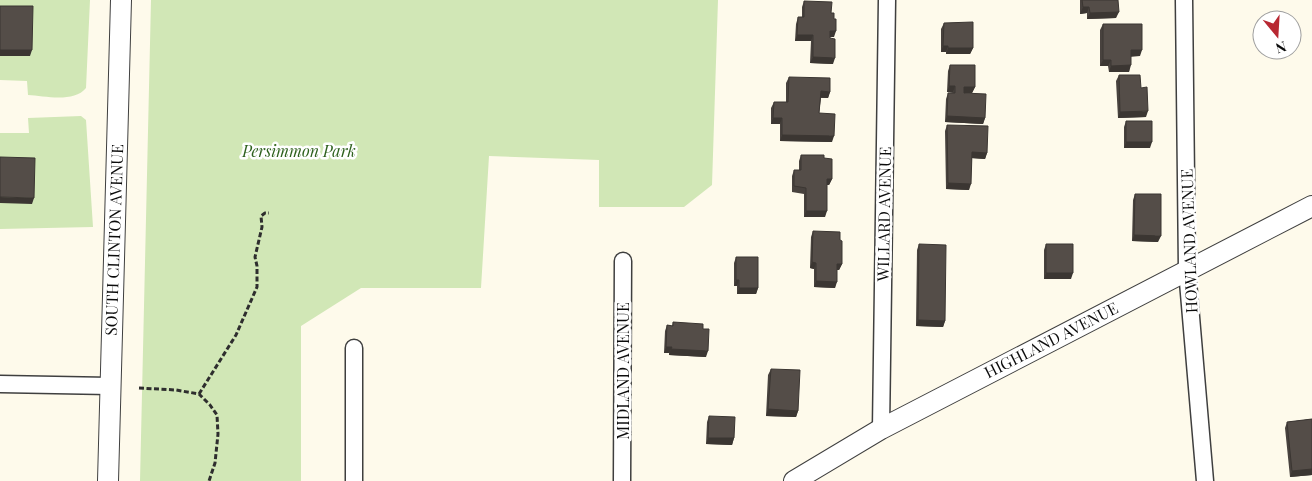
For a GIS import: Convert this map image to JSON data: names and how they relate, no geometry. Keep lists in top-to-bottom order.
{
  "streets": {
    "street": [
      "WILLARD AVENUE",
      "SOUTH CLINTON AVENUE",
      "HOWLAND AVENUE",
      "HIGHLAND AVENUE",
      "MIDLAND AVENUE"
    ]
  },
  "crossings": [
    ["WILLARD AVENUE", "HIGHLAND AVENUE"],
    ["HOWLAND AVENUE", "HIGHLAND AVENUE"]
  ],
  "parks": ["Persimmon Park"],
  "north": "bottom"
}
